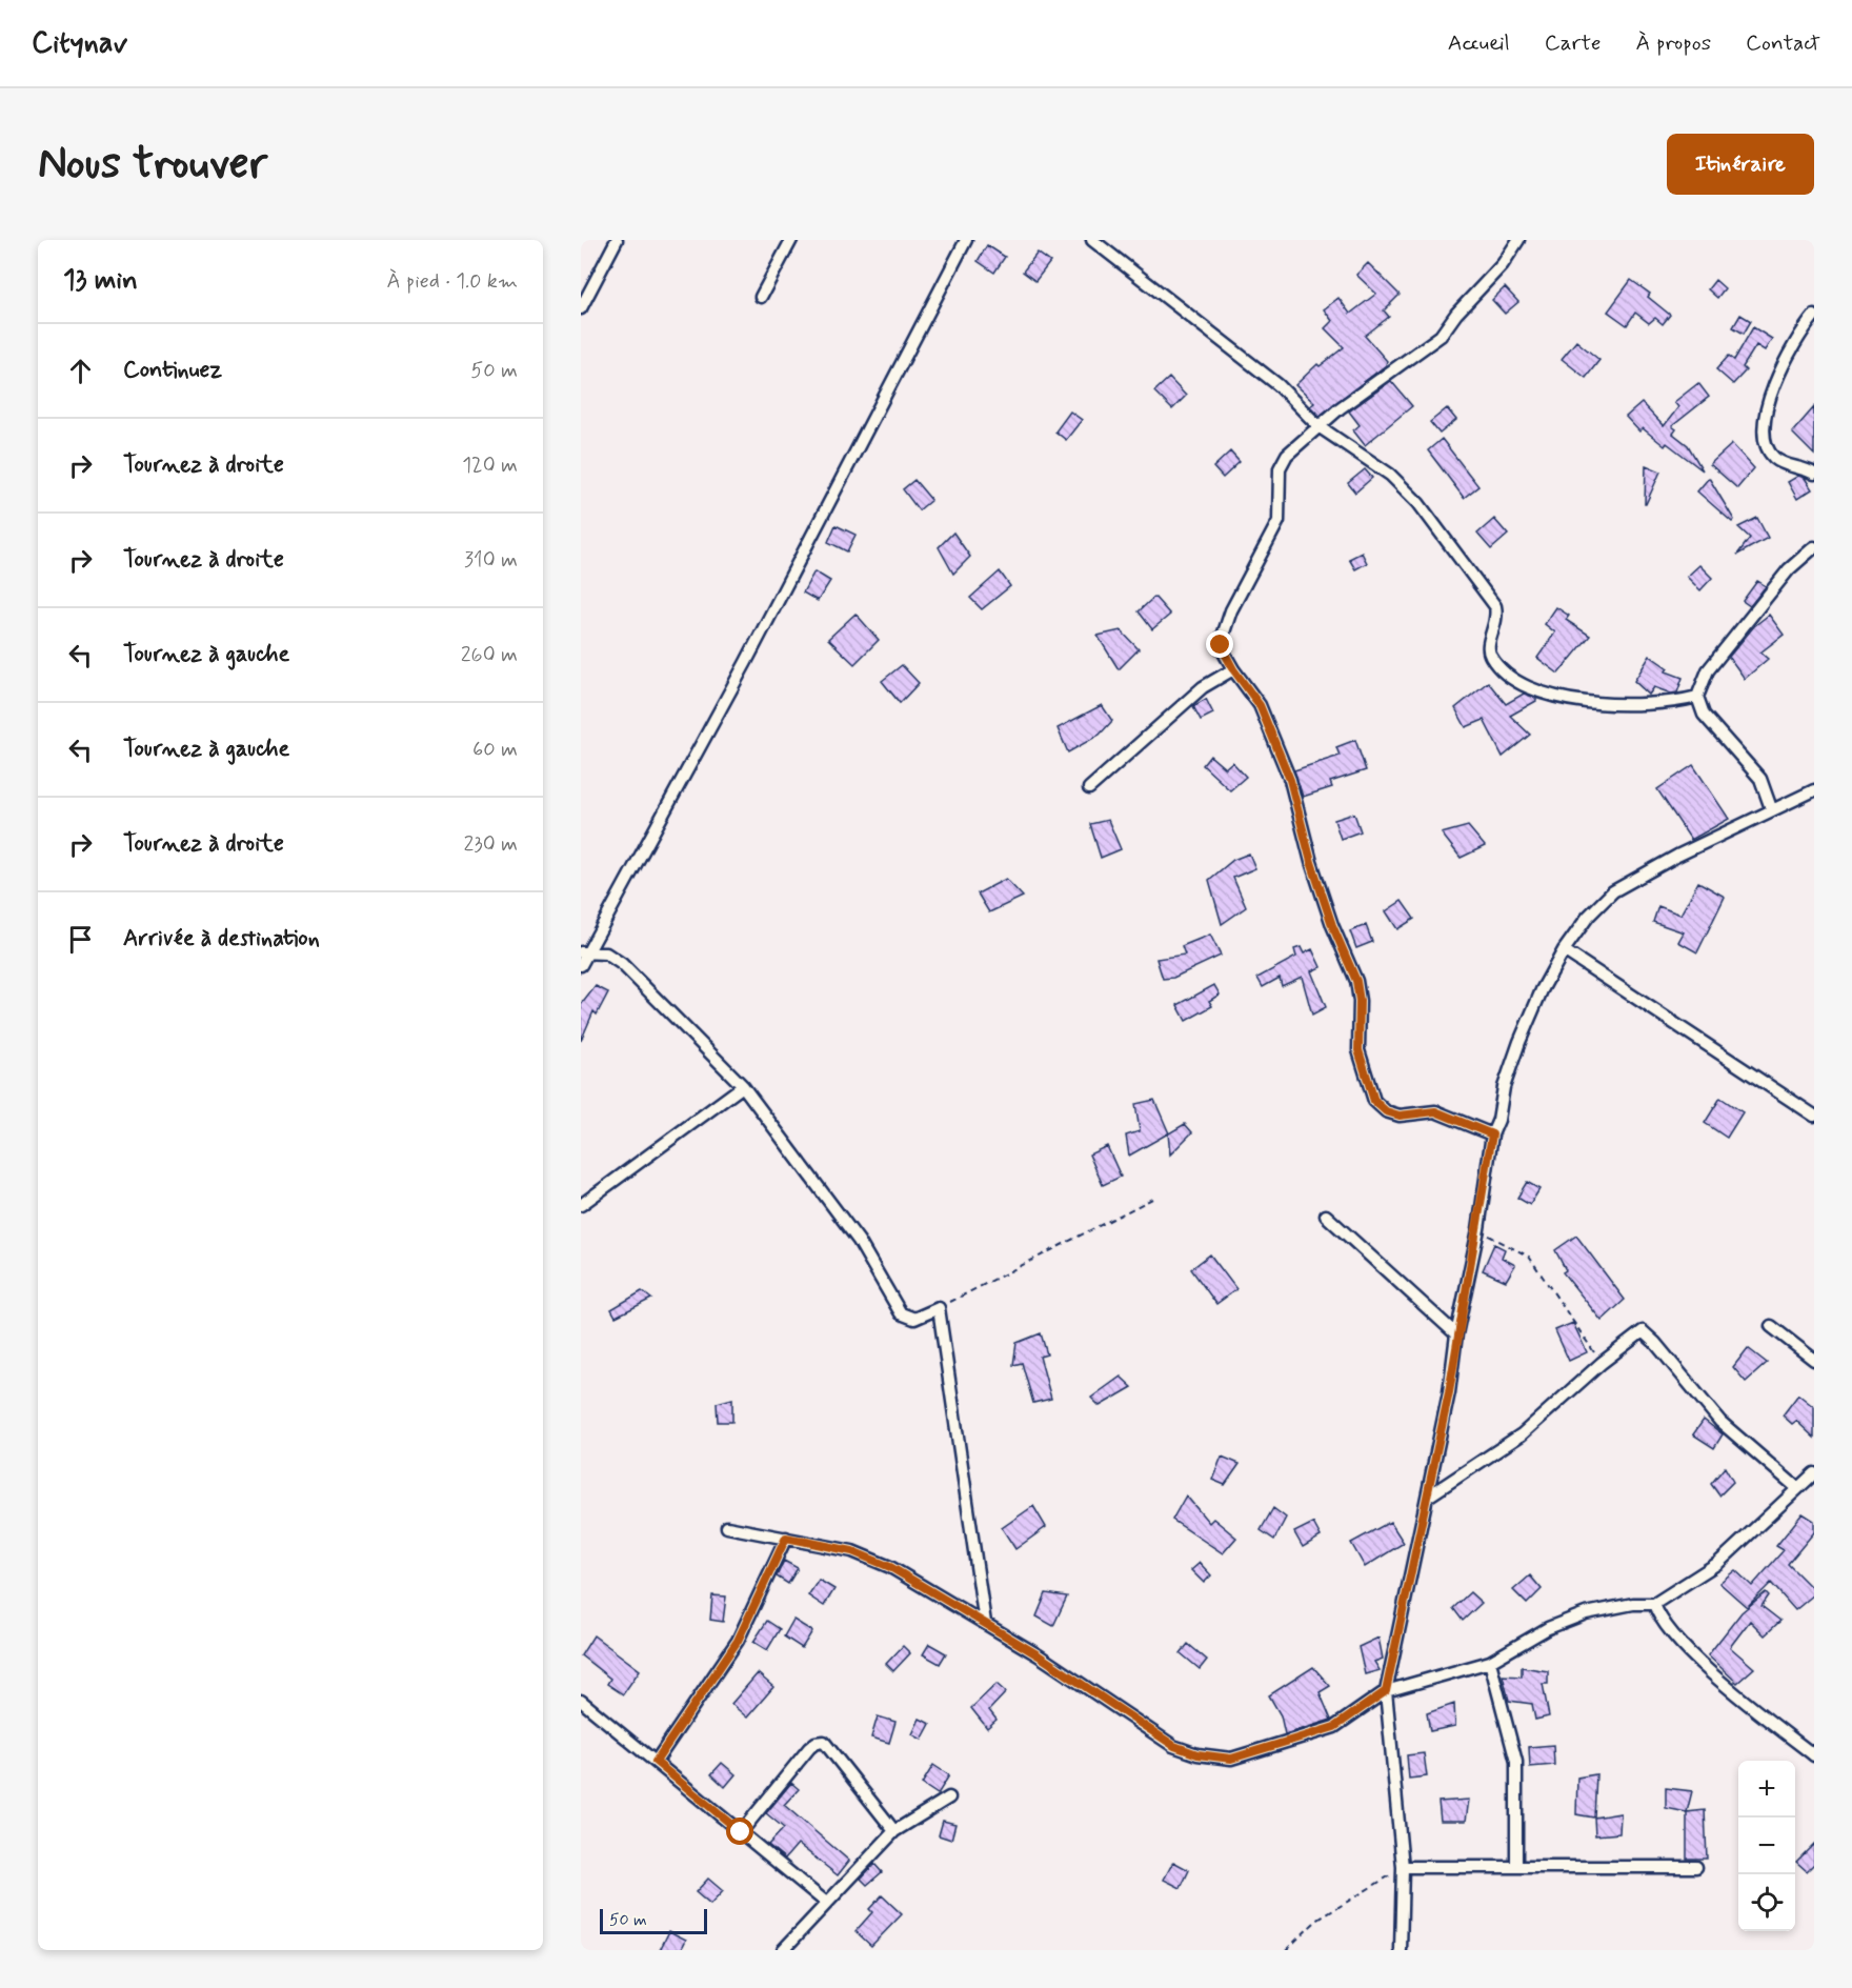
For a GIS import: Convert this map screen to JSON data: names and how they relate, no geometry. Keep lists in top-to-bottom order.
{
  "scale_bar": "50 m",
  "page": {
    "header": "Citynav",
    "nav": [
      "Accueil",
      "Carte",
      "À propos",
      "Contact"
    ],
    "buttons": "Itinéraire",
    "title": "Nous trouver",
    "heading": ["13 min", "À pied · 1.0 km"],
    "list": [
      ["Continuez", "50 m"],
      ["Tournez à droite", "120 m"],
      ["Tournez à droite", "310 m"],
      ["Tournez à gauche", "260 m"],
      ["Tournez à gauche", "60 m"],
      ["Tournez à droite", "230 m"],
      "Arrivée à destination"
    ],
    "map_buttons": ["+", "−"],
    "scale": "50 m"
  }
}
